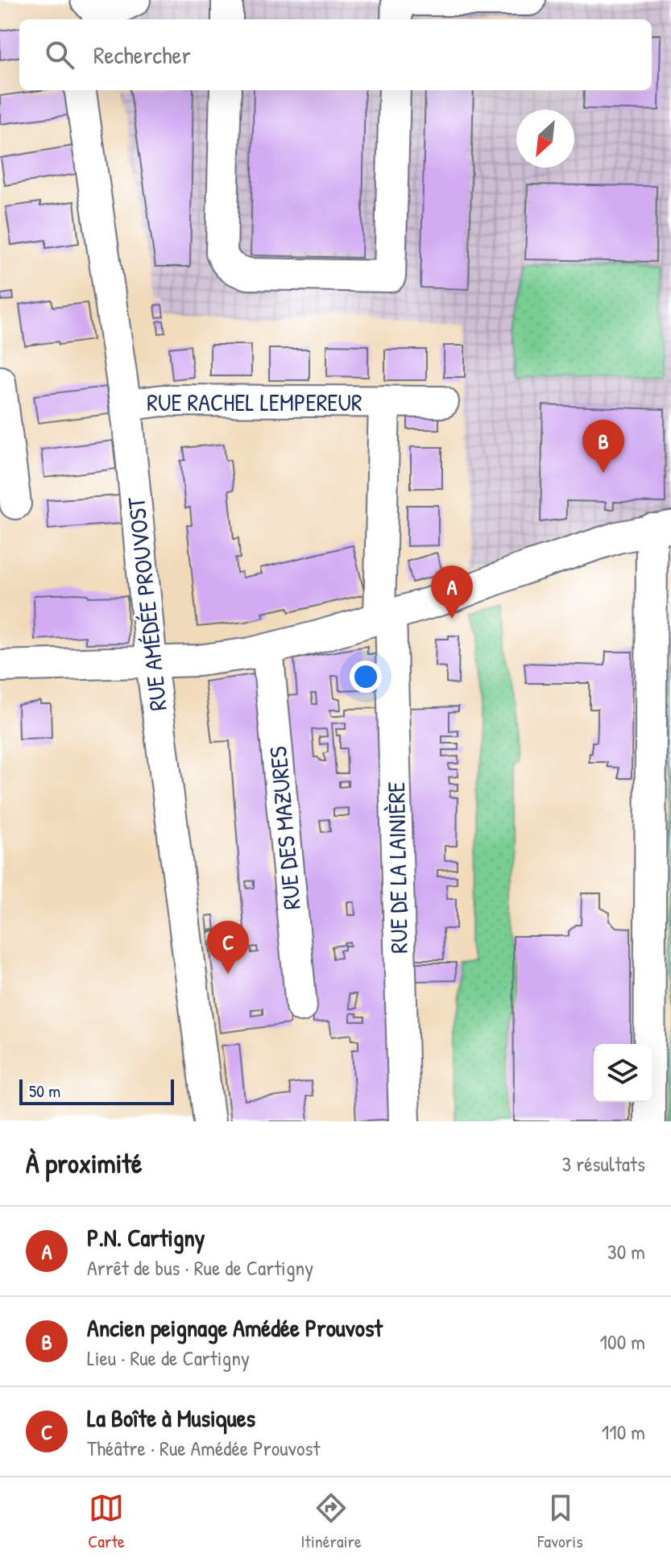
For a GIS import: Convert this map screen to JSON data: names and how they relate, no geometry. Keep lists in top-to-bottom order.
{
  "streets": {
    "street": [
      "RUE RACHEL LEMPEREUR",
      "RUE AMÉDÉE PROUVOST",
      "RUE DES MAZURES",
      "RUE DE LA LAINIÈRE"
    ]
  },
  "crossings": [
    ["RUE RACHEL LEMPEREUR", "RUE AMÉDÉE PROUVOST"],
    ["RUE RACHEL LEMPEREUR", "RUE DE LA LAINIÈRE"]
  ],
  "scale_bar": "50 m",
  "north": "bottom left",
  "page": {
    "search": "Rechercher",
    "pins": ["B", "A", "C"],
    "scale": "50 m",
    "heading": ["À proximité", "3 résultats"],
    "list": [
      {
        "mark": "A",
        "name": "P.N. Cartigny",
        "note": "Arrêt de bus · Rue de Cartigny",
        "value": "30 m"
      },
      {
        "mark": "B",
        "name": "Ancien peignage Amédée Prouvost",
        "note": "Lieu · Rue de Cartigny",
        "value": "100 m"
      },
      {
        "mark": "C",
        "name": "La Boîte à Musiques",
        "note": "Théâtre · Rue Amédée Prouvost",
        "value": "110 m"
      }
    ],
    "nav": ["Carte", "Itinéraire", "Favoris"]
  }
}
